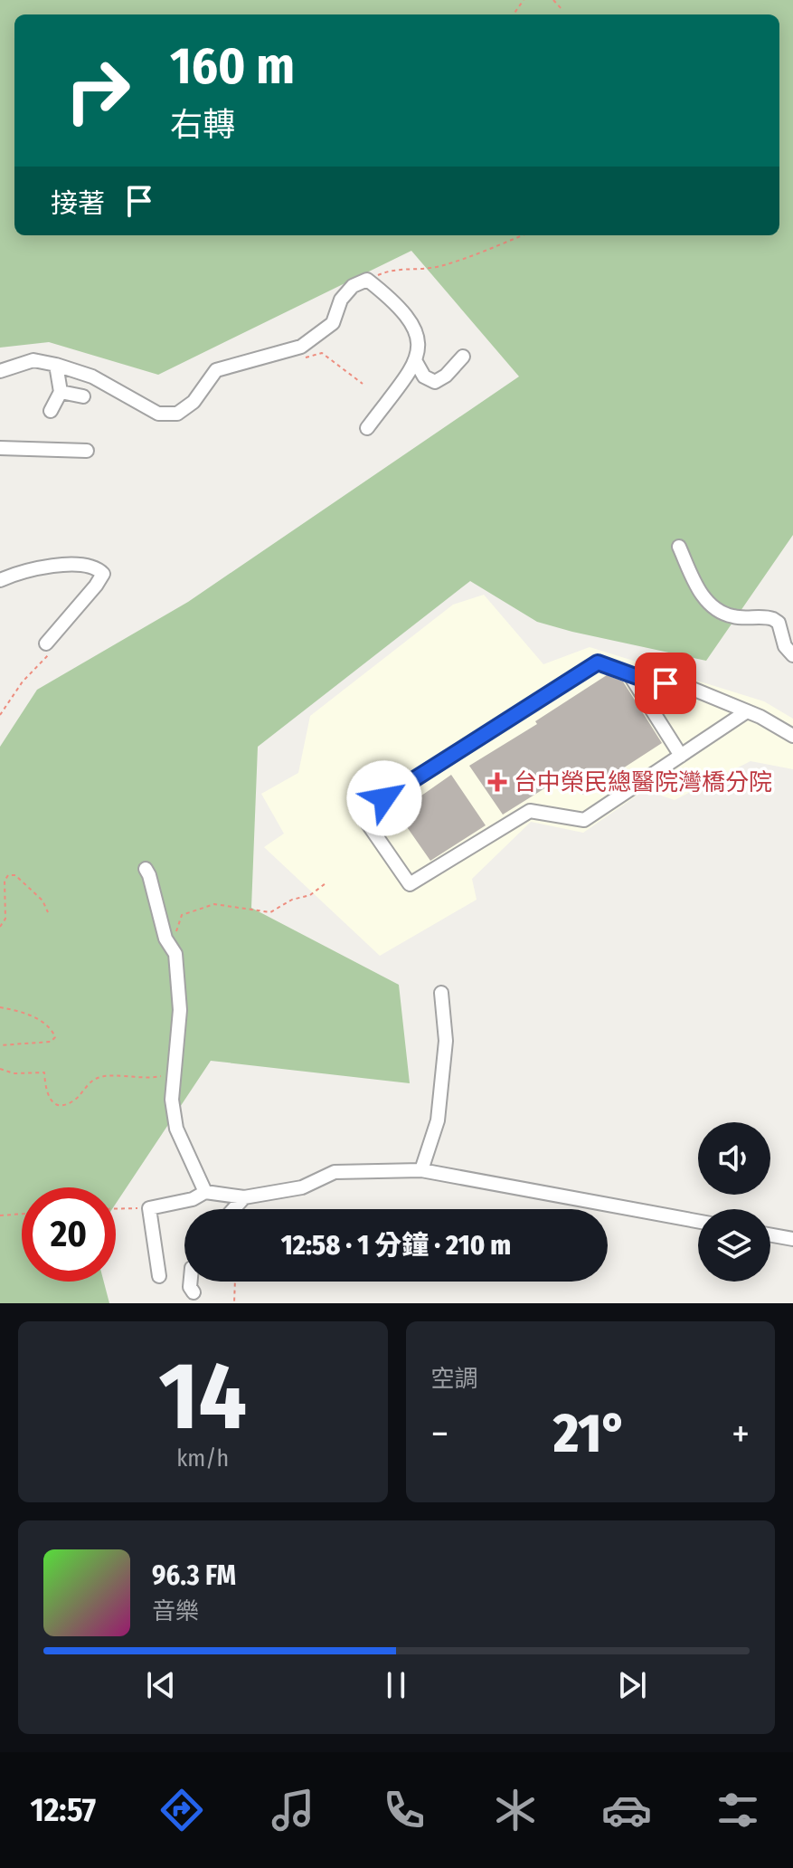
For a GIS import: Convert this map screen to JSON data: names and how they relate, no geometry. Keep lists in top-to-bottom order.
{
  "places": {
    "health": ["台中榮民總醫院灣橋分院"]
  },
  "page": {
    "turn": ["160 m", "右轉"],
    "then": "接著",
    "limit": "20",
    "trip": "12:58 · 1 分鐘 · 210 m",
    "tile": [
      ["14", "km/h"],
      "空調"
    ],
    "heat": ["−", "21°", "+"],
    "song": ["96.3 FM", "音樂"],
    "tabs": "12:57"
  }
}
